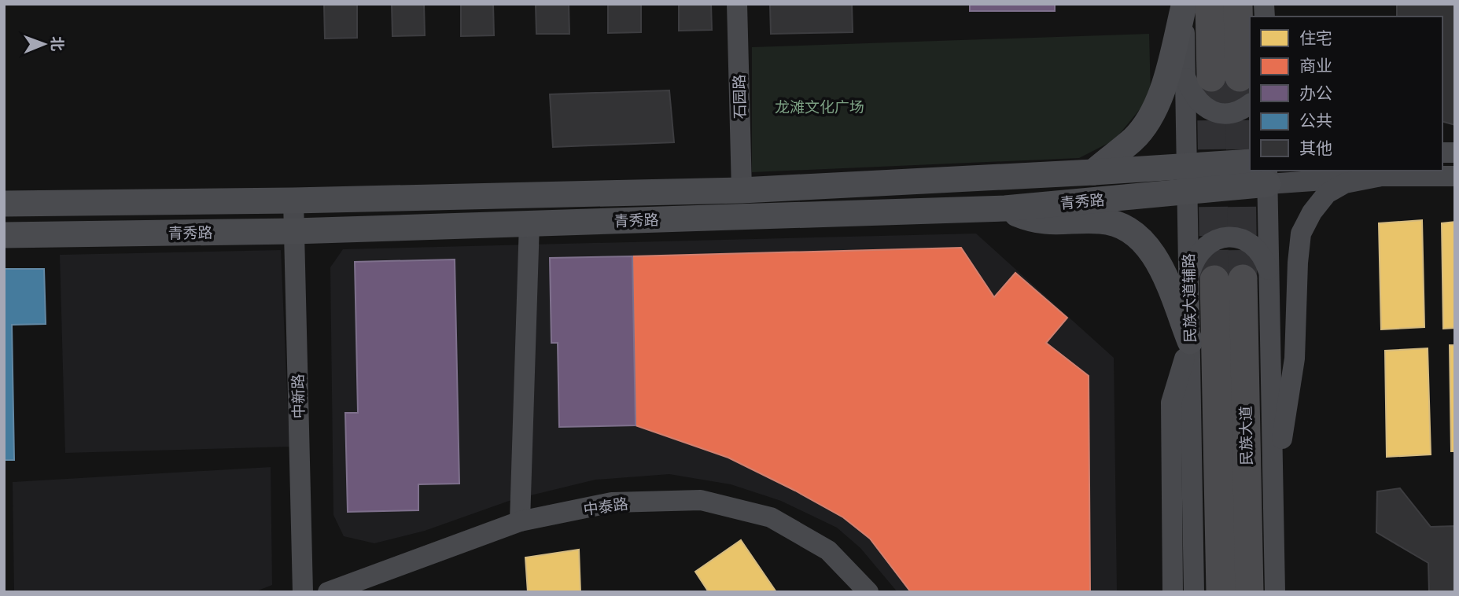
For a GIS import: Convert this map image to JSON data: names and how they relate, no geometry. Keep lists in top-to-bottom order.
{
  "streets": {
    "highway": ["民族大道"],
    "main road": ["青秀路"],
    "street": [
      "石园路",
      "民族大道辅路",
      "中新路",
      "中泰路"
    ]
  },
  "crossings": [
    ["石园路", "青秀路"],
    ["青秀路", "民族大道辅路"],
    ["青秀路", "中新路"],
    ["民族大道辅路", "民族大道"]
  ],
  "parks": ["龙滩文化广场"],
  "legend": [
    "住宅",
    "商业",
    "办公",
    "公共",
    "其他"
  ],
  "north": "right"
}
